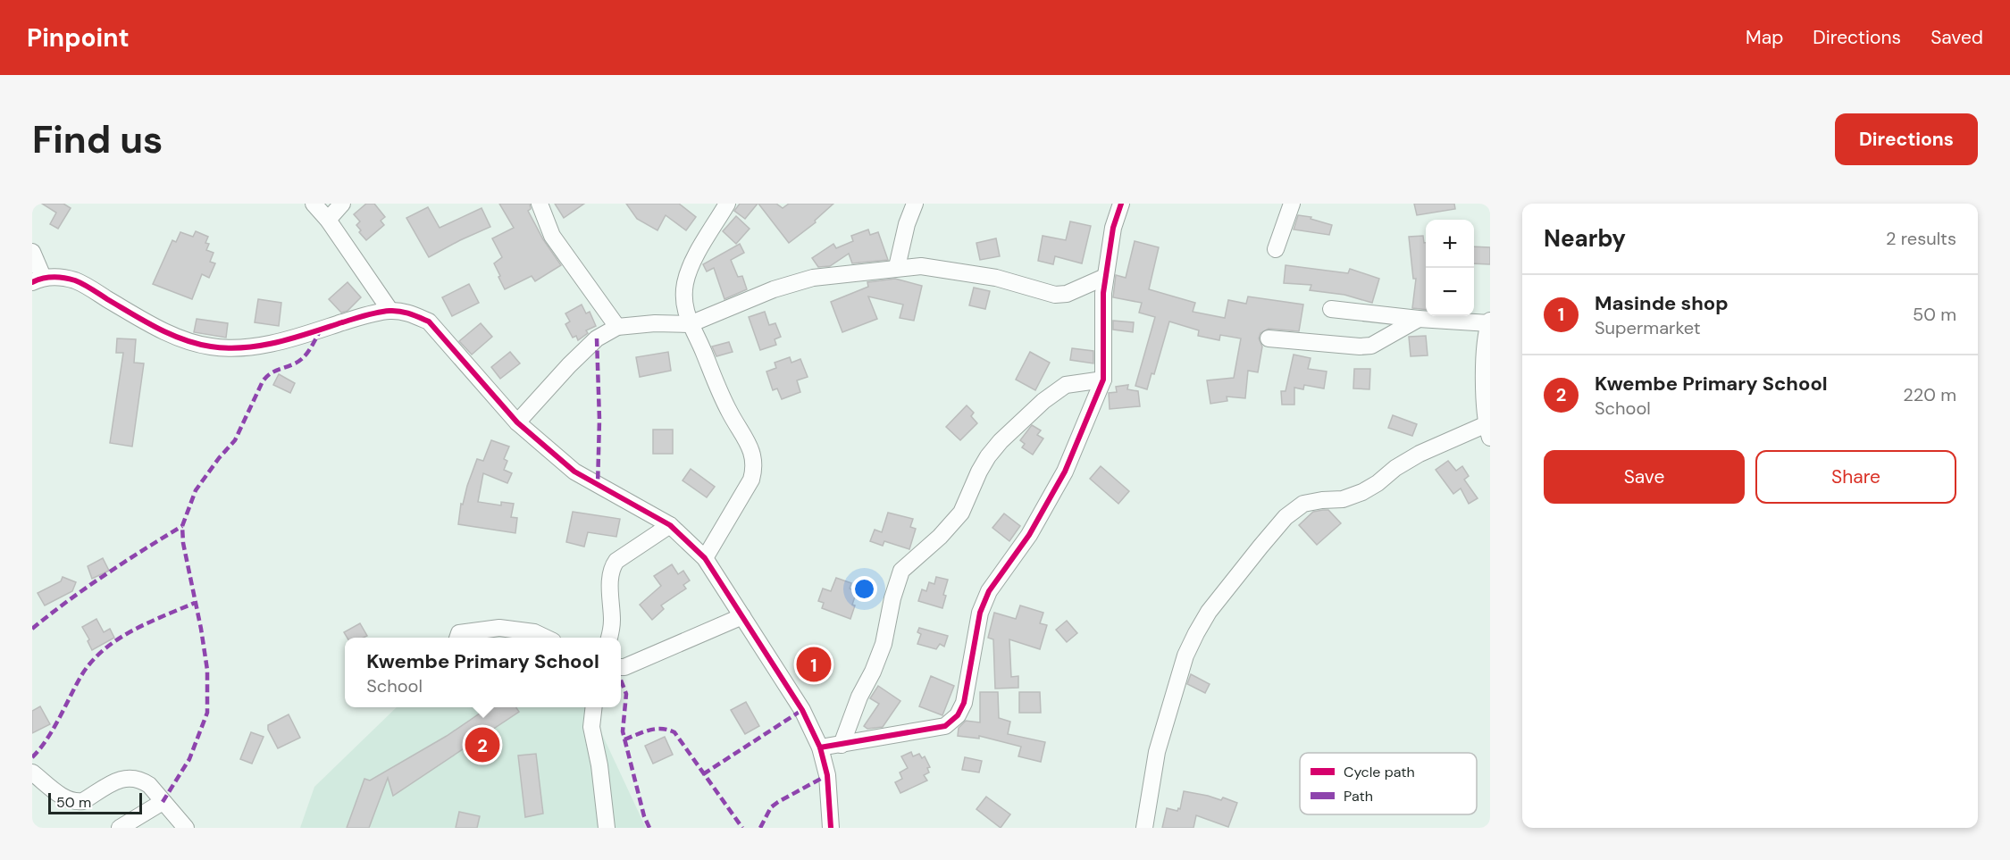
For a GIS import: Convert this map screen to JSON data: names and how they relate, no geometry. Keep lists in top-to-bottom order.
{
  "legend": ["Cycle path", "Path"],
  "scale_bar": "50 m",
  "page": {
    "header": "Pinpoint",
    "nav": ["Map", "Directions", "Saved"],
    "buttons": [
      "Directions",
      ["Save", "Share"]
    ],
    "title": "Find us",
    "heading": ["Nearby", "2 results"],
    "map_buttons": ["+", "−"],
    "list": [
      {
        "mark": "1",
        "name": "Masinde shop",
        "note": "Supermarket",
        "value": "50 m"
      },
      {
        "mark": "2",
        "name": "Kwembe Primary School",
        "note": "School",
        "value": "220 m"
      }
    ],
    "popup": ["Kwembe Primary School", "School"],
    "pins": ["1", "2"],
    "scale": "50 m"
  }
}
